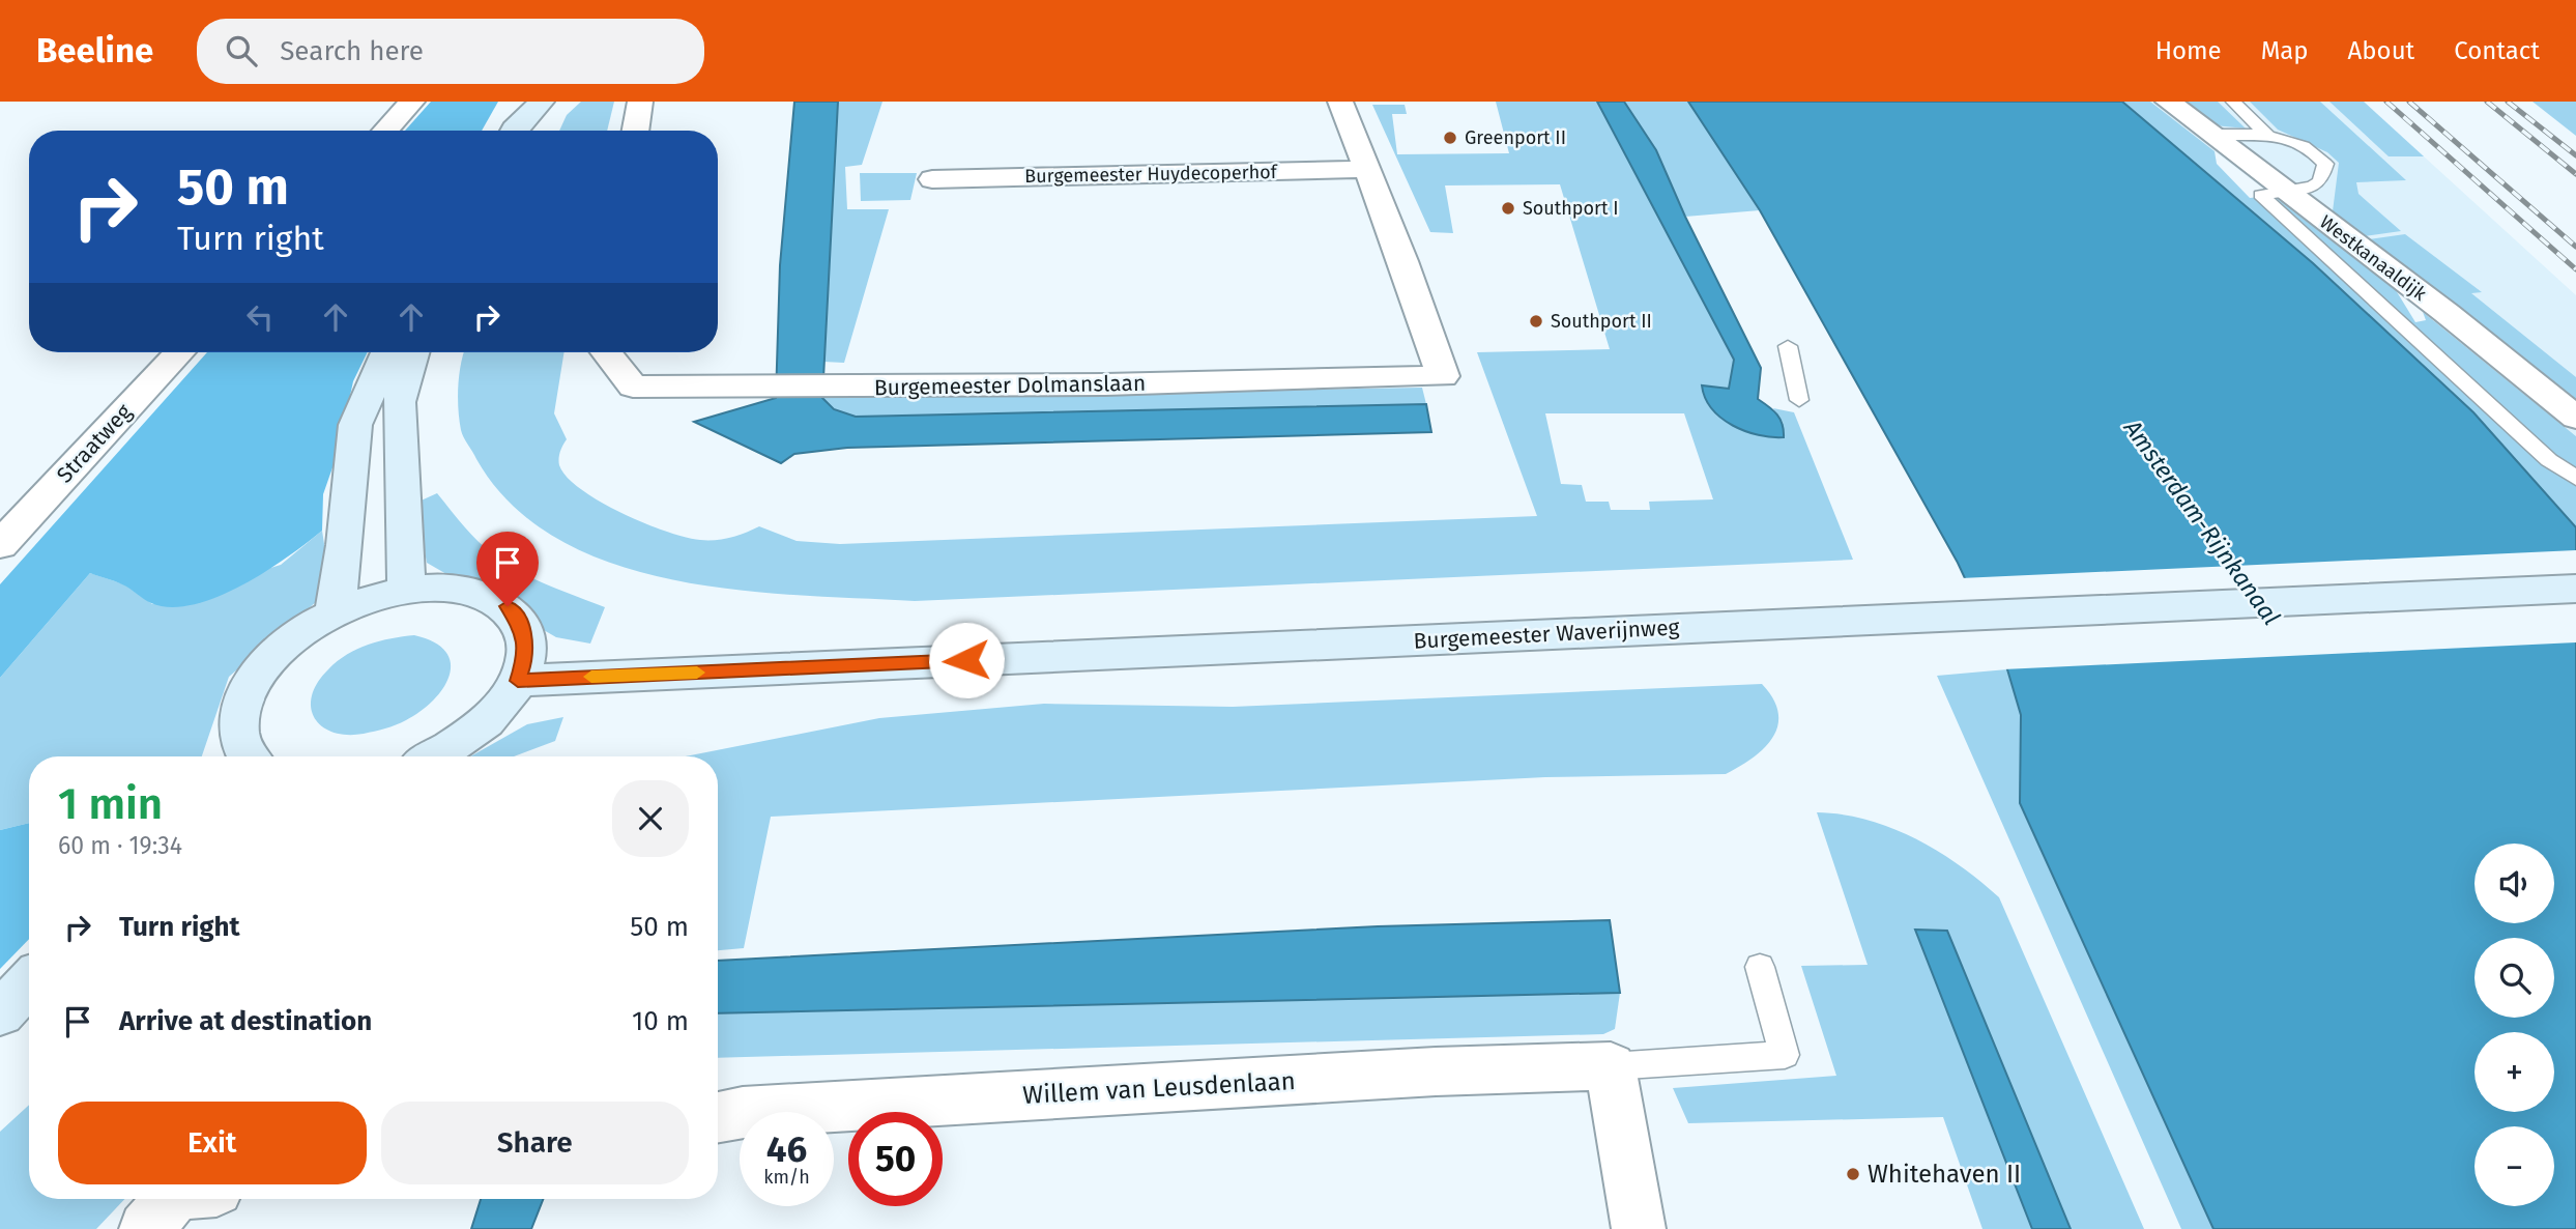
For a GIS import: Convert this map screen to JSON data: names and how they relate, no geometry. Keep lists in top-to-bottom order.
{
  "streets": {
    "main road": ["Burgemeester Waverijnweg"],
    "street": [
      "Burgemeester Huydecoperhof",
      "Westkanaaldijk",
      "Burgemeester Dolmanslaan",
      "Straatweg",
      "Willem van Leusdenlaan"
    ]
  },
  "crossings": [
    ["Burgemeester Huydecoperhof", "Burgemeester Dolmanslaan"]
  ],
  "water": ["Amsterdam-Rijnkanaal"],
  "places": [
    "Greenport II",
    "Southport I",
    "Southport II",
    "Whitehaven II"
  ],
  "page": {
    "header": "Beeline",
    "search": "Search here",
    "nav": [
      "Home",
      "Map",
      "About",
      "Contact"
    ],
    "turn": ["50 m", "Turn right"],
    "heading": ["1 min", "60 m · 19:34"],
    "map_buttons": ["+", "−"],
    "list": [
      {
        "name": "Turn right",
        "value": "50 m"
      },
      {
        "name": "Arrive at destination",
        "value": "10 m"
      }
    ],
    "buttons": ["Exit", "Share"],
    "speed": "46 km/h",
    "limit": "50"
  }
}
